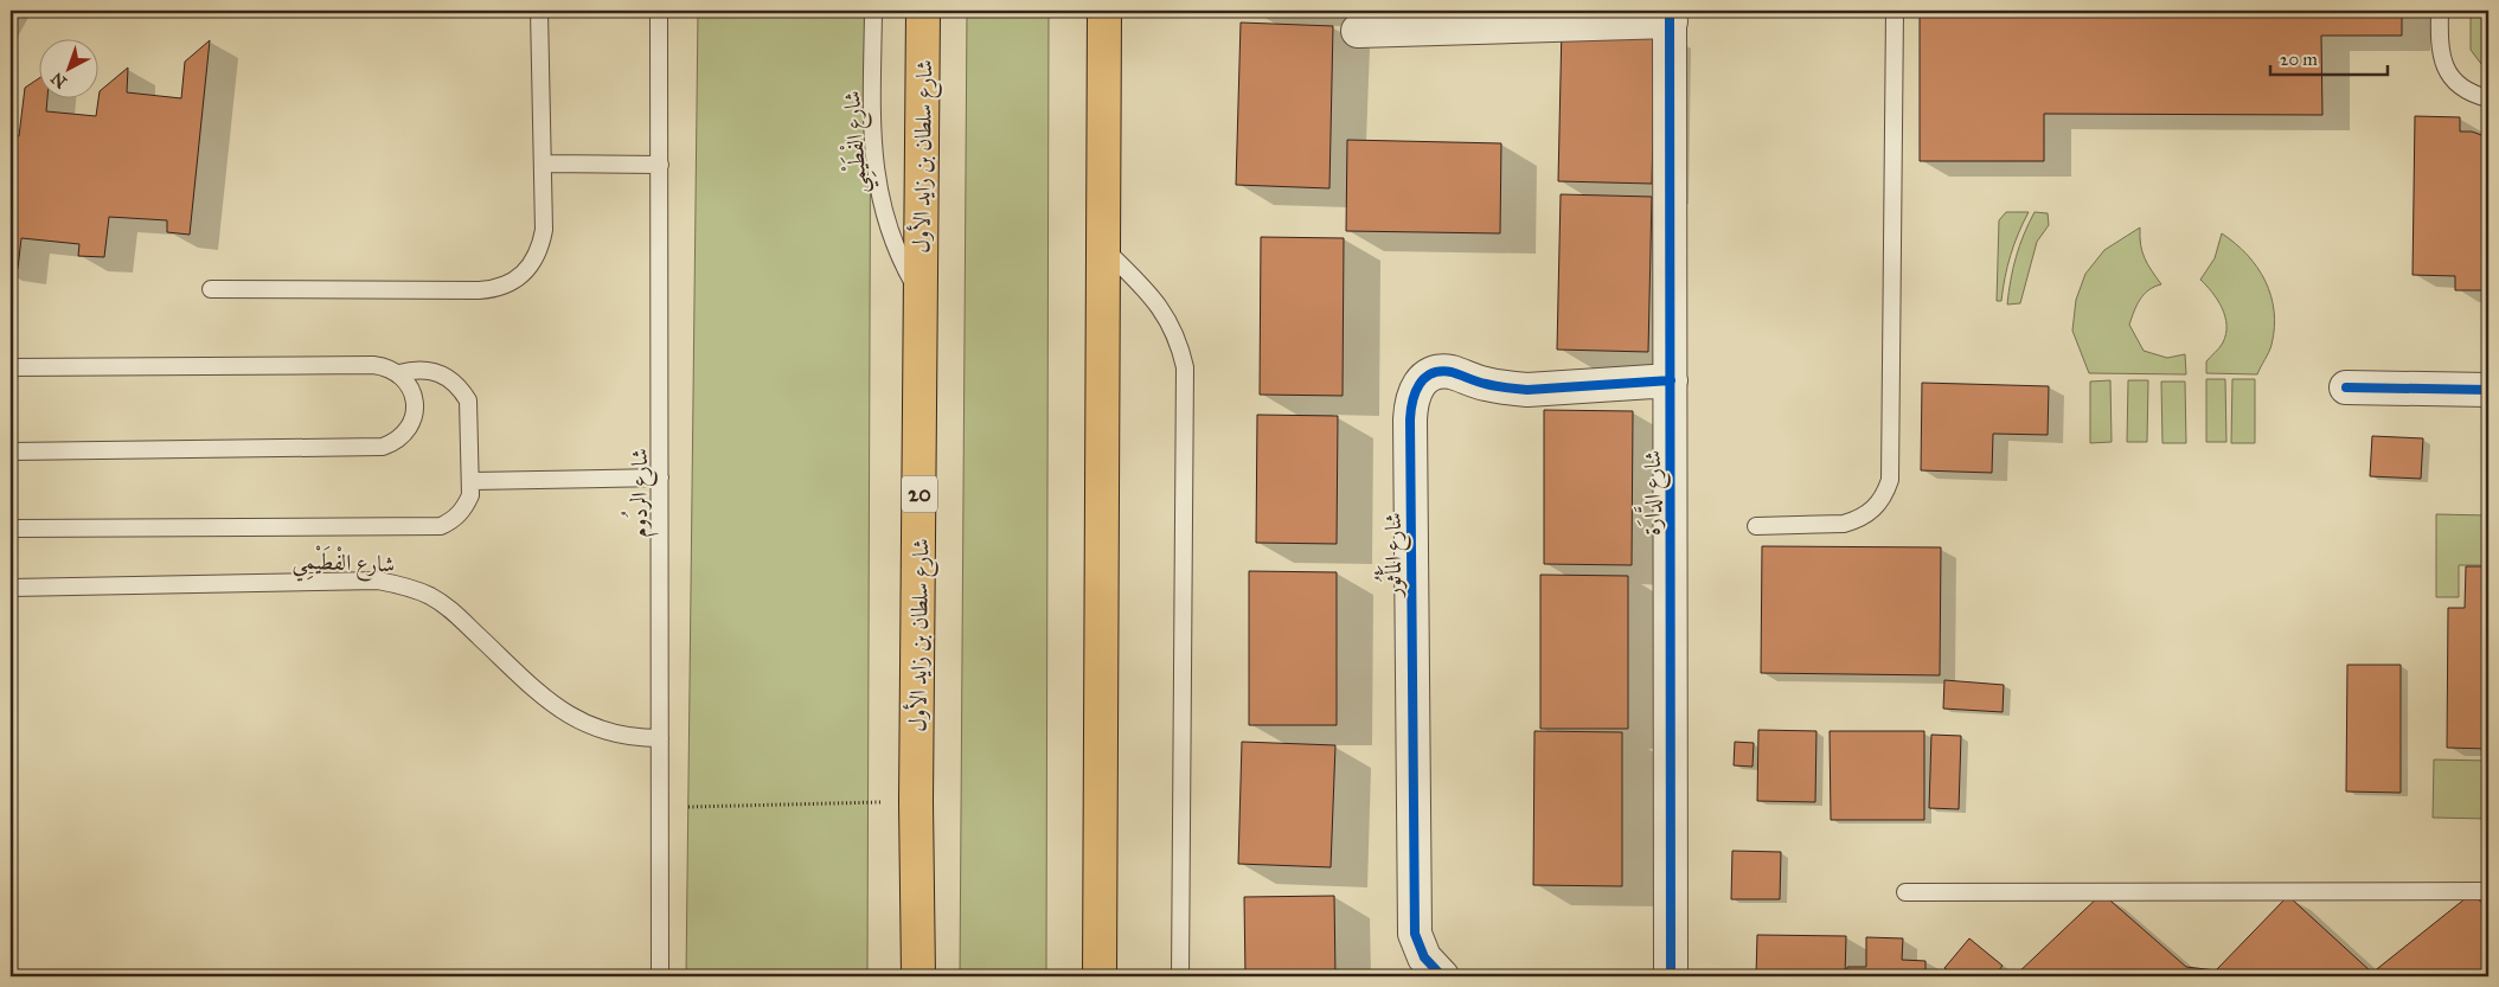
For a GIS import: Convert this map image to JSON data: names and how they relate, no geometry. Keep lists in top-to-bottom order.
{
  "streets": {
    "main road": ["شارع سلطان بن زايد الأول", "20"],
    "street": ["شارع الدَّارَة", "شارع المَأْثُور"],
    "lane": ["شارع الفْطَيْمِي", "شارع الردُوم"]
  },
  "crossings": [
    ["شارع الفْطَيْمِي", "شارع سلطان بن زايد الأول"],
    ["شارع الفْطَيْمِي", "شارع الردُوم"],
    ["شارع الدَّارَة", "شارع المَأْثُور"]
  ],
  "scale_bar": "20 m",
  "north": "bottom left"
}
